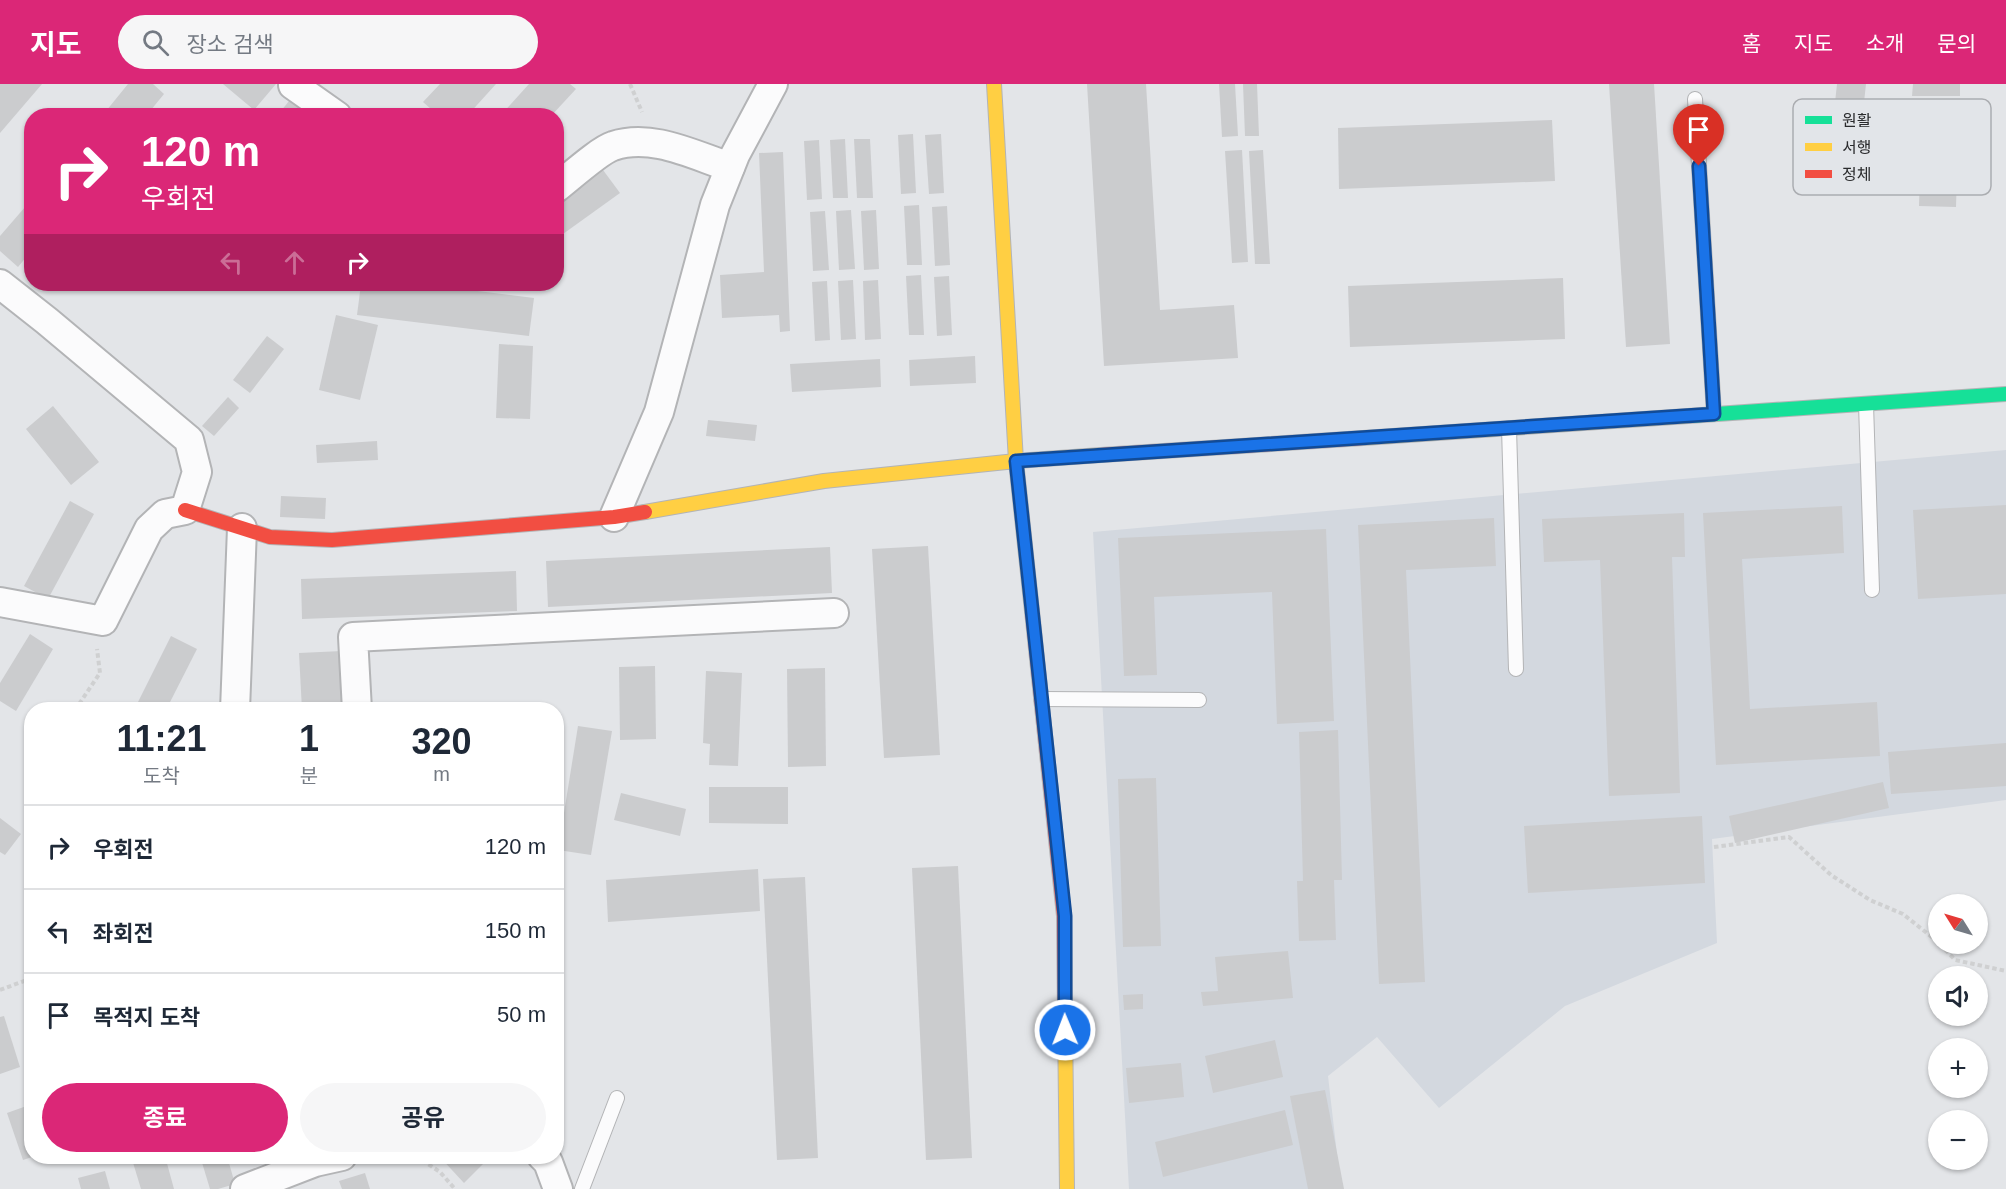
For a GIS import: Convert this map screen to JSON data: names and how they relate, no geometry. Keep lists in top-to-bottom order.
{
  "legend": ["원활", "서행", "정체"],
  "north": "top left",
  "page": {
    "header": "지도",
    "search": "장소 검색",
    "nav": [
      "홈",
      "지도",
      "소개",
      "문의"
    ],
    "turn": ["120 m", "우회전"],
    "eta": [
      "11:21",
      "도착",
      "1",
      "분",
      "320",
      "m"
    ],
    "list": [
      {
        "name": "우회전",
        "value": "120 m"
      },
      {
        "name": "좌회전",
        "value": "150 m"
      },
      {
        "name": "목적지 도착",
        "value": "50 m"
      }
    ],
    "map_buttons": ["+", "−"],
    "buttons": ["종료", "공유"]
  }
}
